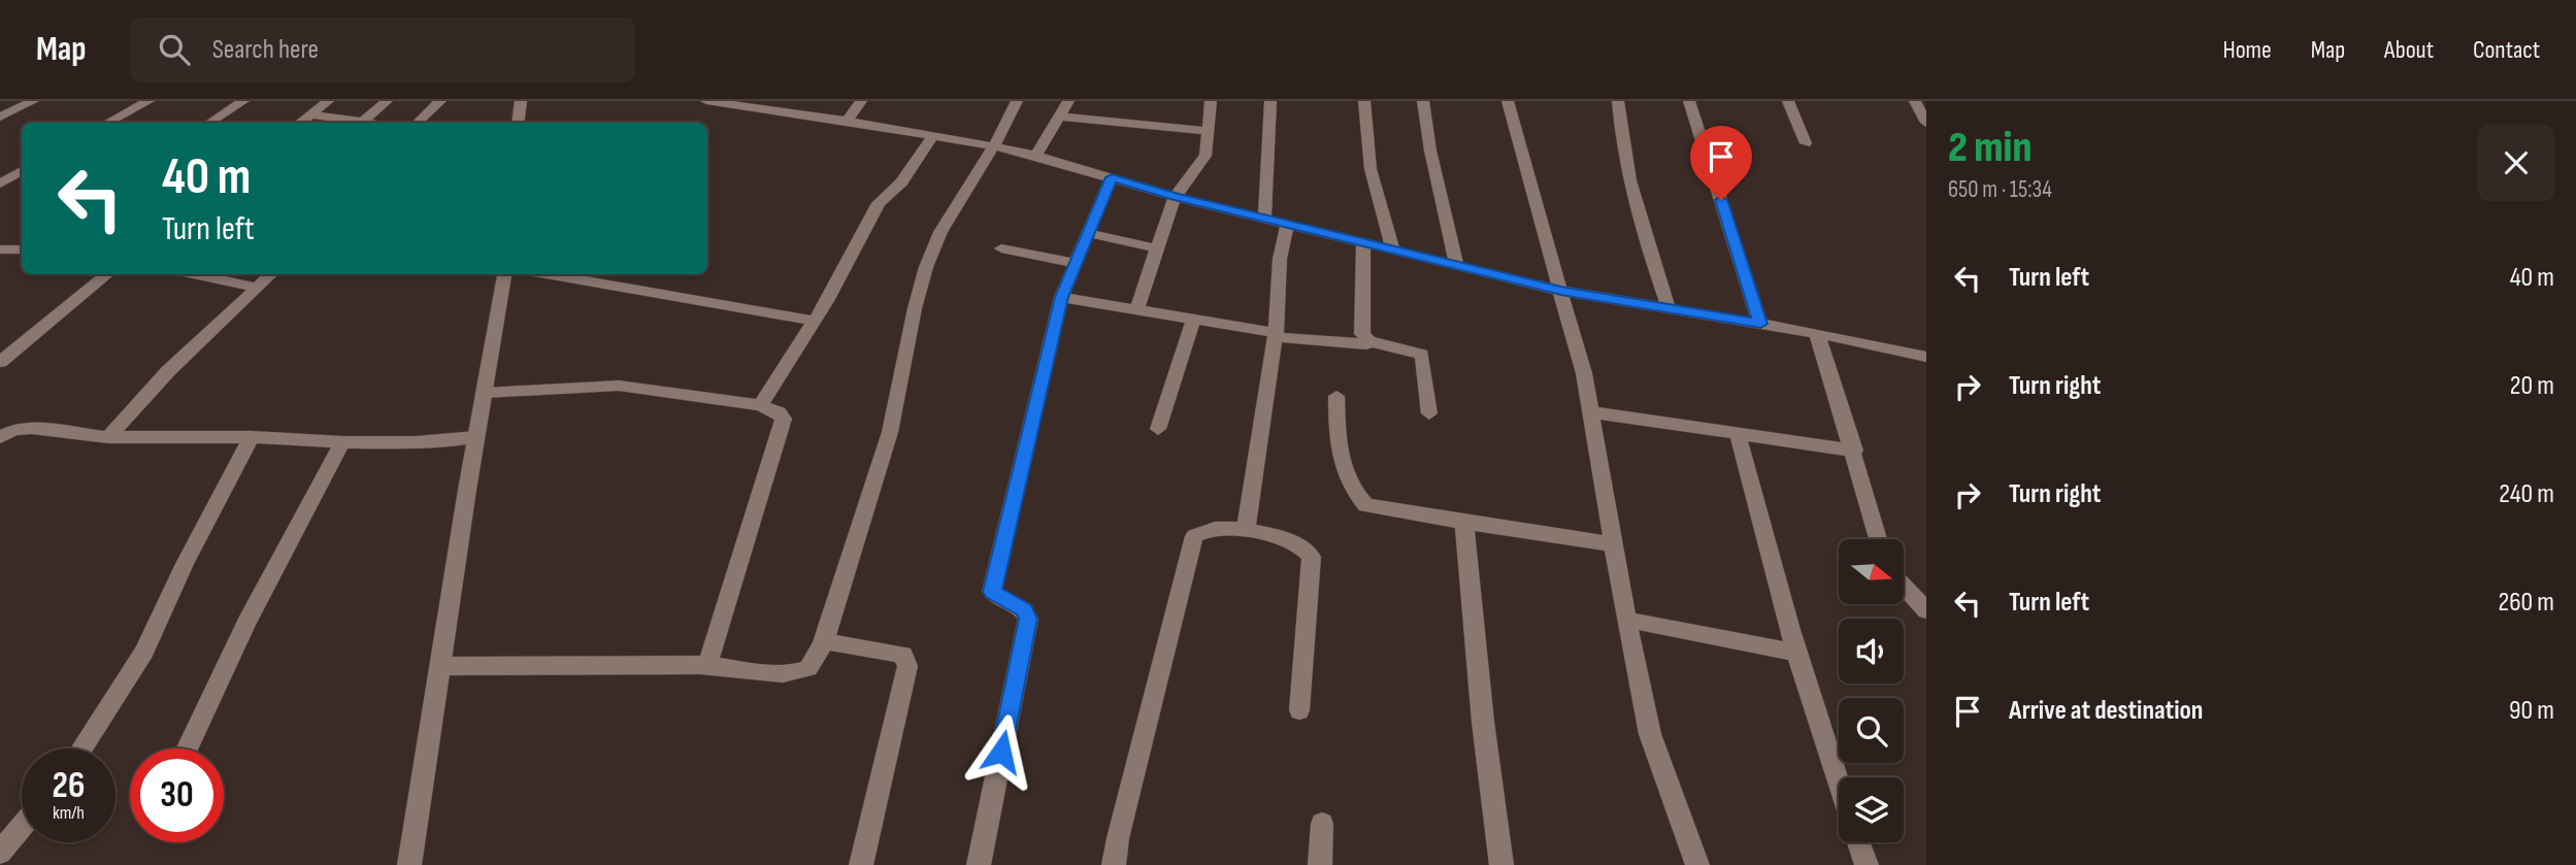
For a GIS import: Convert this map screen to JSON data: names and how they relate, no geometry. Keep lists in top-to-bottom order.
{
  "north": "right",
  "page": {
    "header": "Map",
    "search": "Search here",
    "nav": [
      "Home",
      "Map",
      "About",
      "Contact"
    ],
    "heading": ["2 min", "650 m · 15:34"],
    "turn": ["40 m", "Turn left"],
    "list": [
      {
        "name": "Turn left",
        "value": "40 m"
      },
      {
        "name": "Turn right",
        "value": "20 m"
      },
      {
        "name": "Turn right",
        "value": "240 m"
      },
      {
        "name": "Turn left",
        "value": "260 m"
      },
      {
        "name": "Arrive at destination",
        "value": "90 m"
      }
    ],
    "speed": "26 km/h",
    "limit": "30"
  }
}
